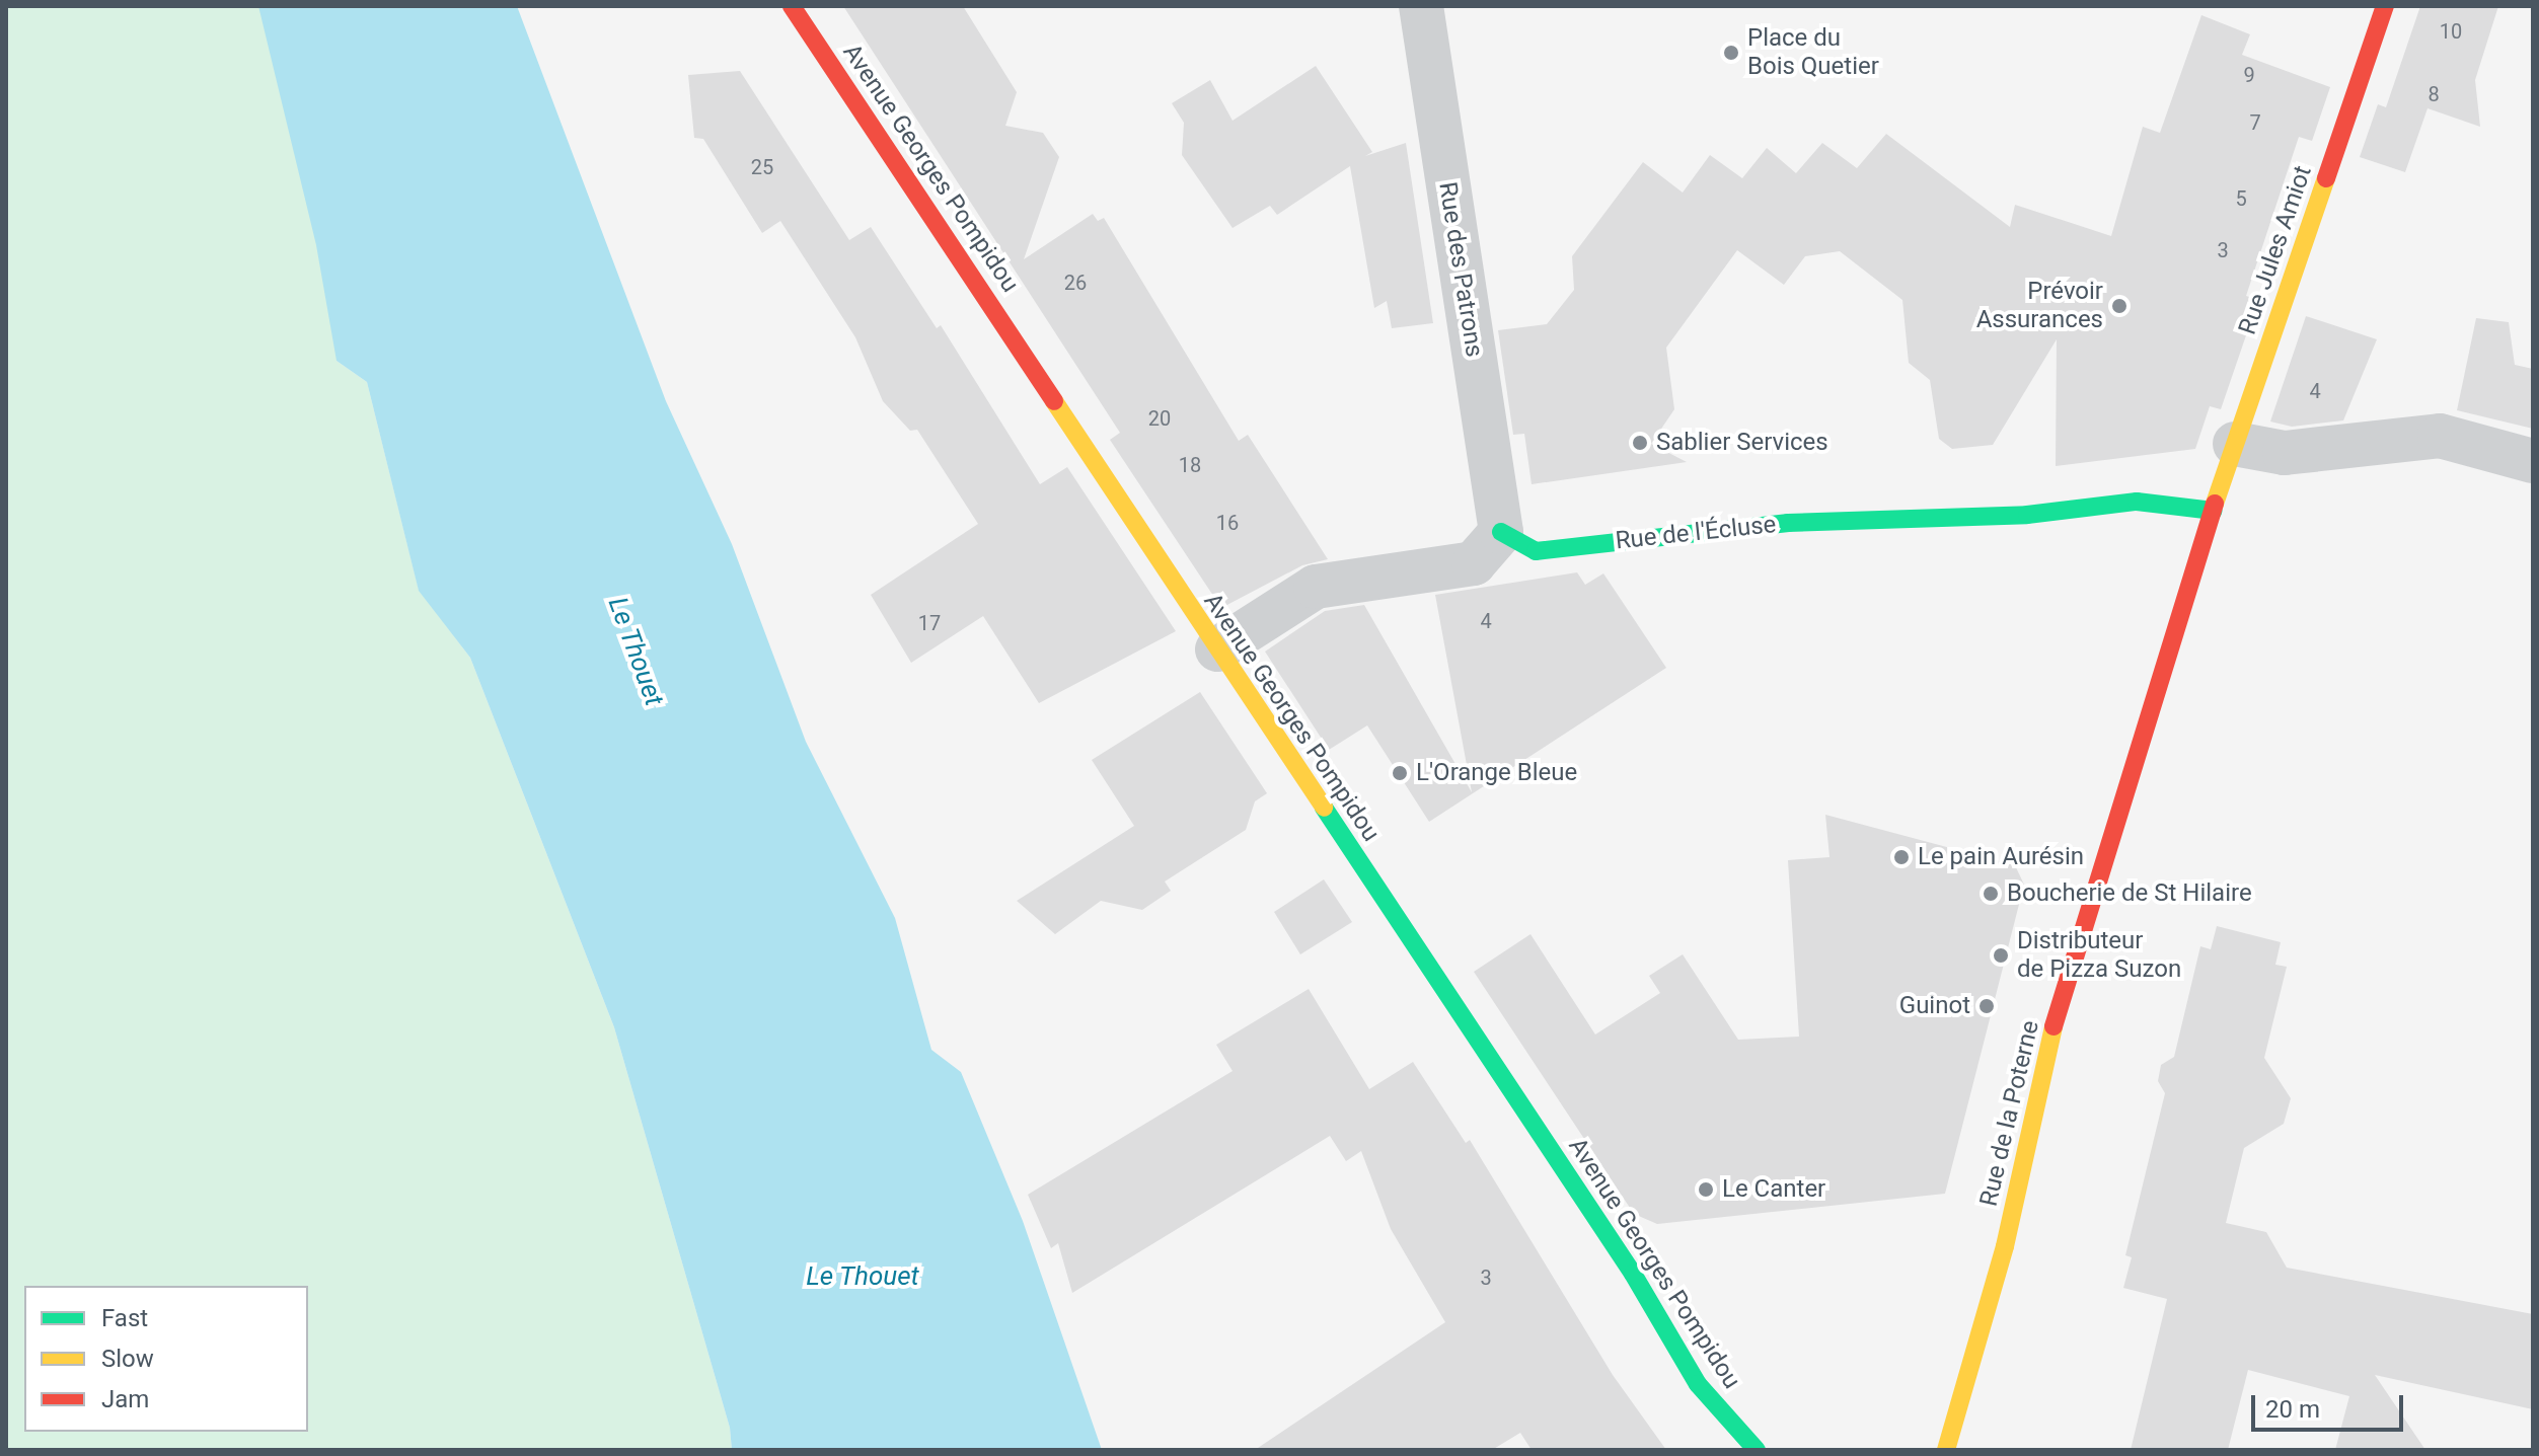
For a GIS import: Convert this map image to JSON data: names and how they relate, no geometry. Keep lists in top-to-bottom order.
{
  "streets": {
    "main road": [
      "Avenue Georges Pompidou",
      "Rue Jules Amiot",
      "Rue de l'Écluse",
      "Rue de la Poterne"
    ],
    "street": ["Rue des Patrons"]
  },
  "crossings": [
    ["Rue Jules Amiot", "Rue de l'Écluse"],
    ["Rue Jules Amiot", "Rue de la Poterne"],
    ["Rue des Patrons", "Rue de l'Écluse"],
    ["Rue de l'Écluse", "Rue de la Poterne"]
  ],
  "water": ["Le Thouet"],
  "places": [
    "Place du Bois Quetier",
    "Prévoir Assurances",
    "Sablier Services",
    "L'Orange Bleue",
    "Le pain Aurésin",
    "Boucherie de St Hilaire",
    "Distributeur de Pizza Suzon",
    "Guinot",
    "Le Canter"
  ],
  "house_numbers": [
    "10",
    "9",
    "8",
    "7",
    "25",
    "5",
    "3",
    "26",
    "4",
    "20",
    "18",
    "16",
    "4",
    "17",
    "3"
  ],
  "legend": ["Fast", "Slow", "Jam"],
  "scale_bar": "20 m"
}
